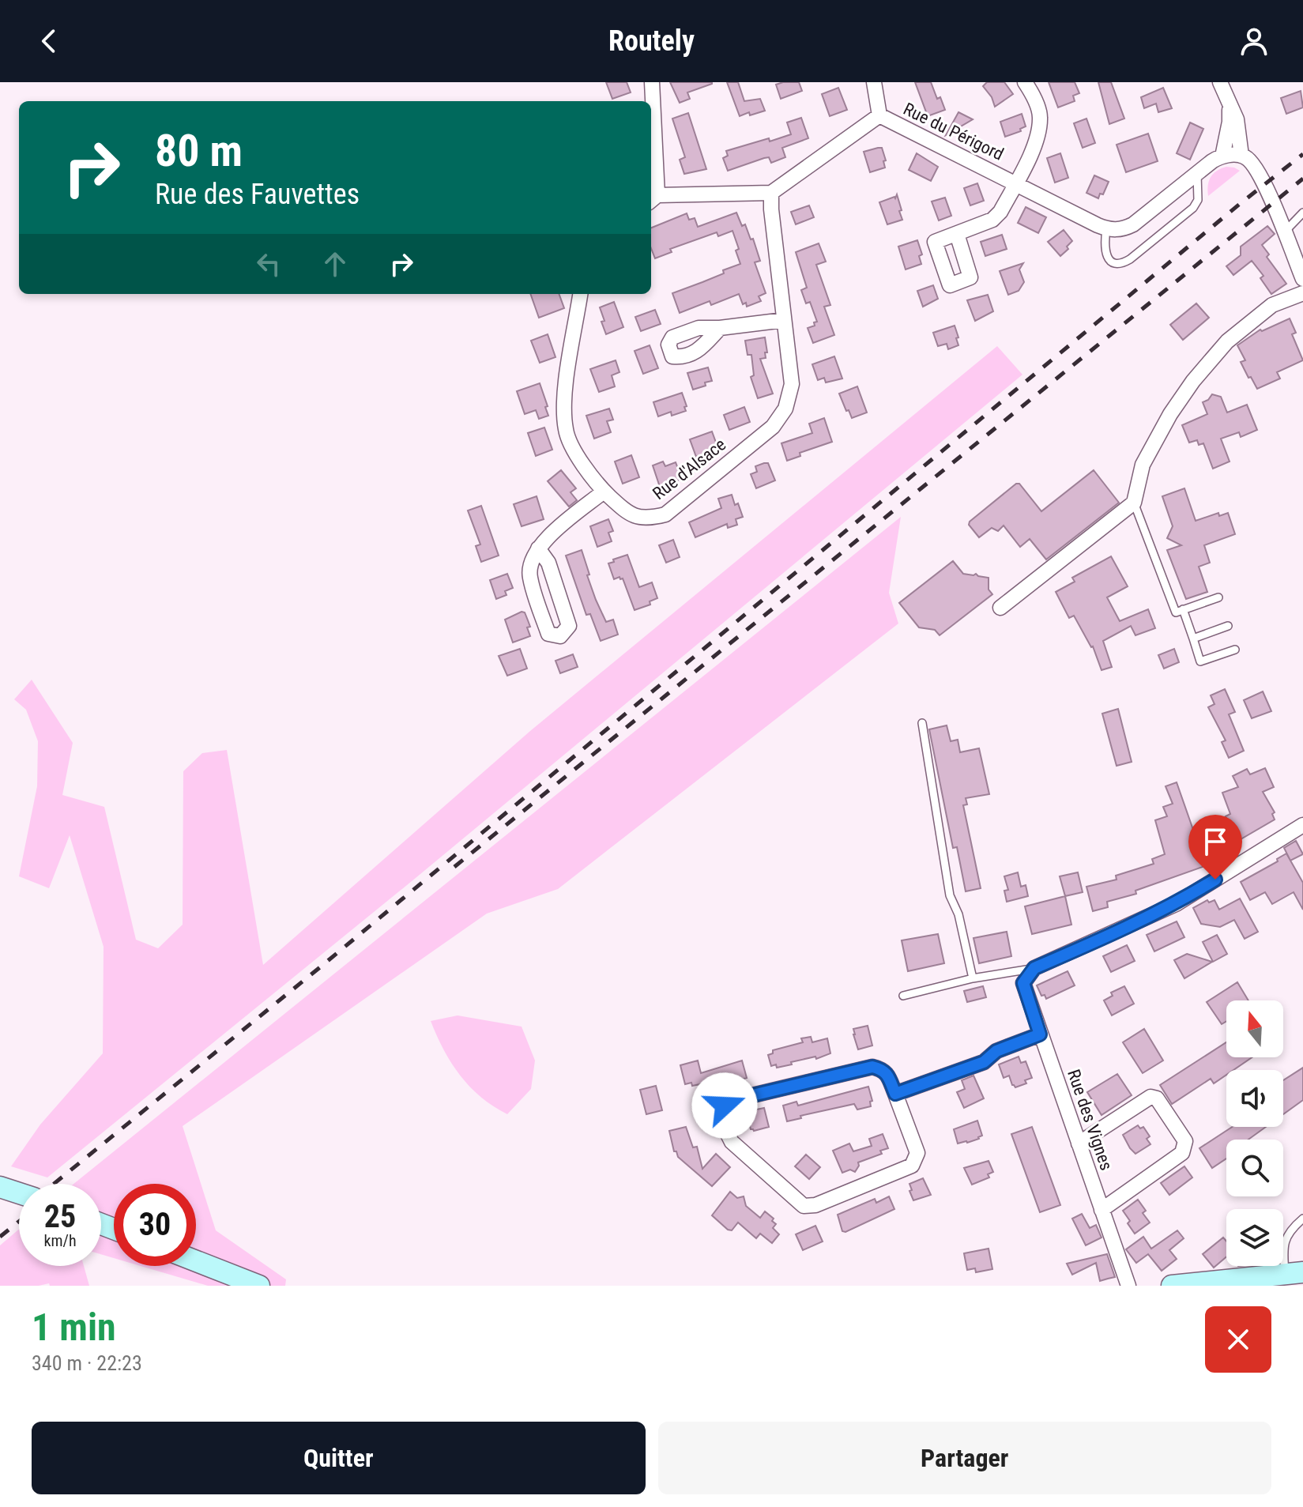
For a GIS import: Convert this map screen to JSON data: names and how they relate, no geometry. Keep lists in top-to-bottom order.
{
  "streets": {
    "street": ["Rue du Périgord", "Rue d'Alsace", "Rue des Vignes"]
  },
  "crossings": [
    ["Rue du Périgord", "Rue d'Alsace"]
  ],
  "north": "top",
  "page": {
    "header": "Routely",
    "turn": ["80 m", "Rue des Fauvettes"],
    "speed": "25 km/h",
    "limit": "30",
    "heading": ["1 min", "340 m · 22:23"],
    "buttons": ["Quitter", "Partager"]
  }
}
